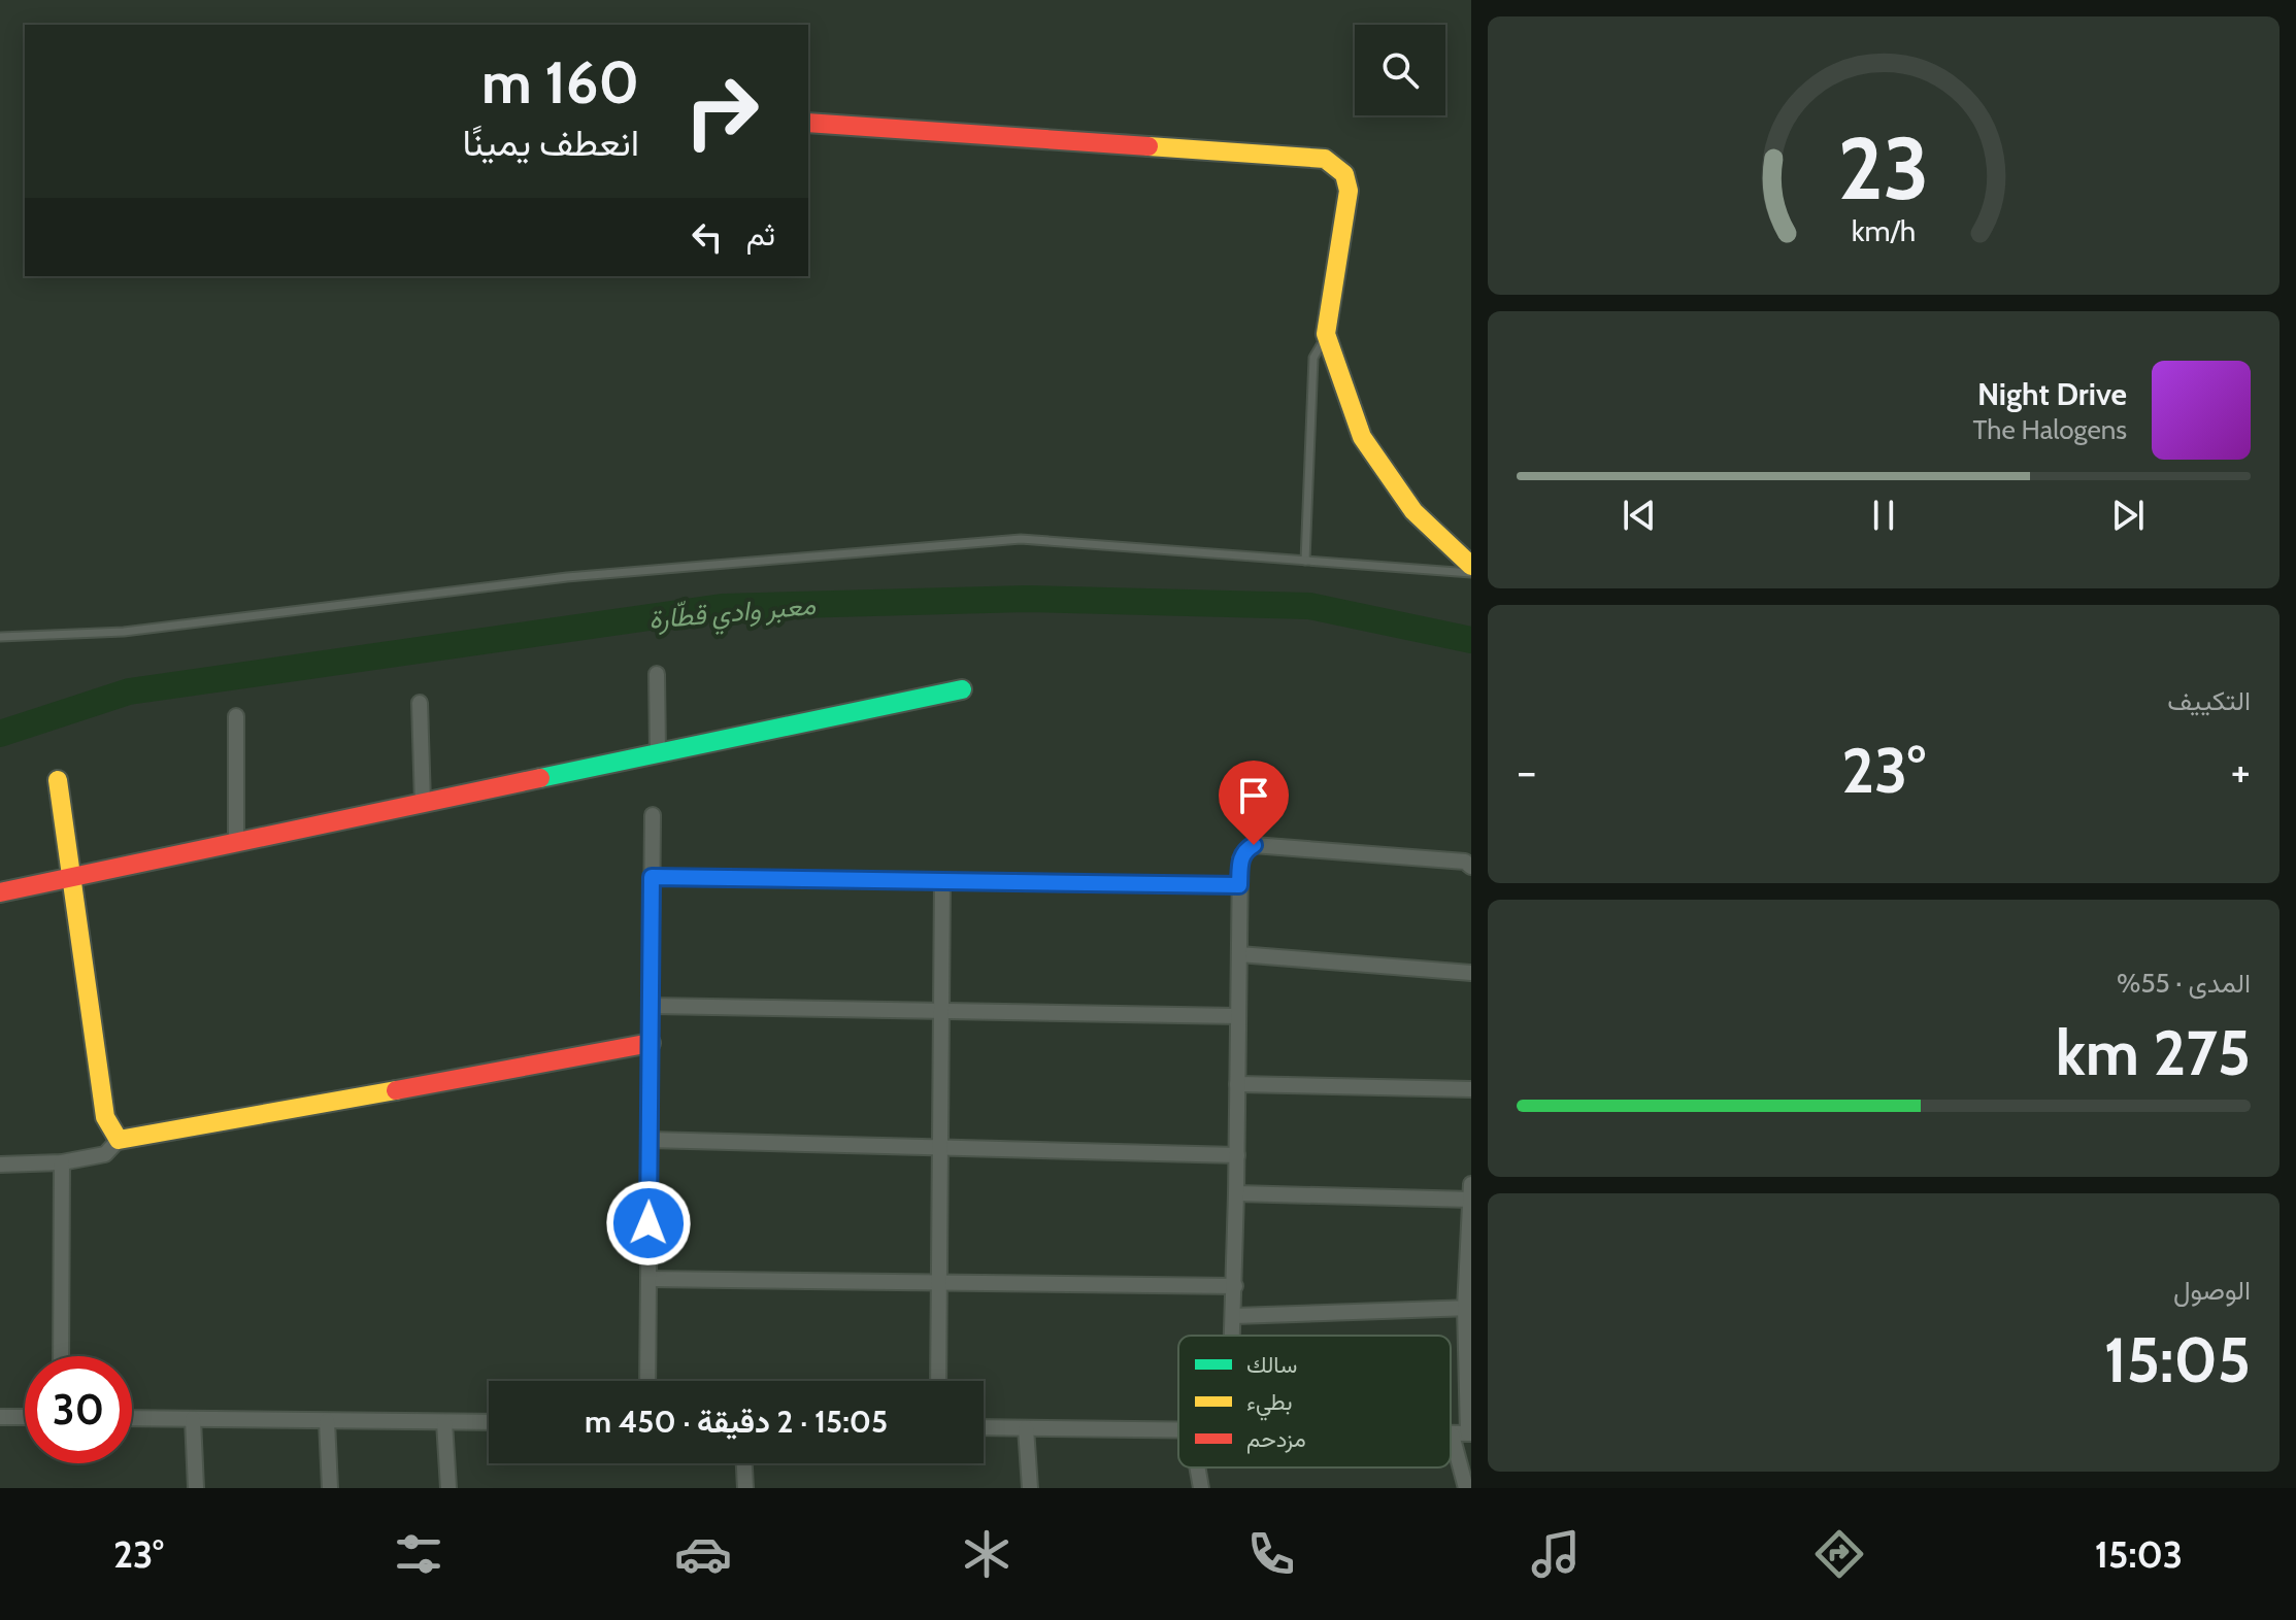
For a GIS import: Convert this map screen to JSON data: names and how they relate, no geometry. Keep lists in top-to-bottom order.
{
  "water": ["معبر وادي قطّارة"],
  "legend": ["سالك", "بطيء", "مزدحم"],
  "page": {
    "turn": ["160 m", "انعطف يمينًا"],
    "then": "ثم",
    "song": ["Night Drive", "The Halogens"],
    "tile": [
      "التكييف",
      ["المدى · 55%", "275 km"],
      ["الوصول", "15:05"]
    ],
    "heat": ["−", "23°", "+"],
    "limit": "30",
    "trip": "15:05 · 2 دقيقة · 450 m",
    "tabs": ["15:03", "23°"],
    "gauge": ["23", "km/h"]
  }
}
